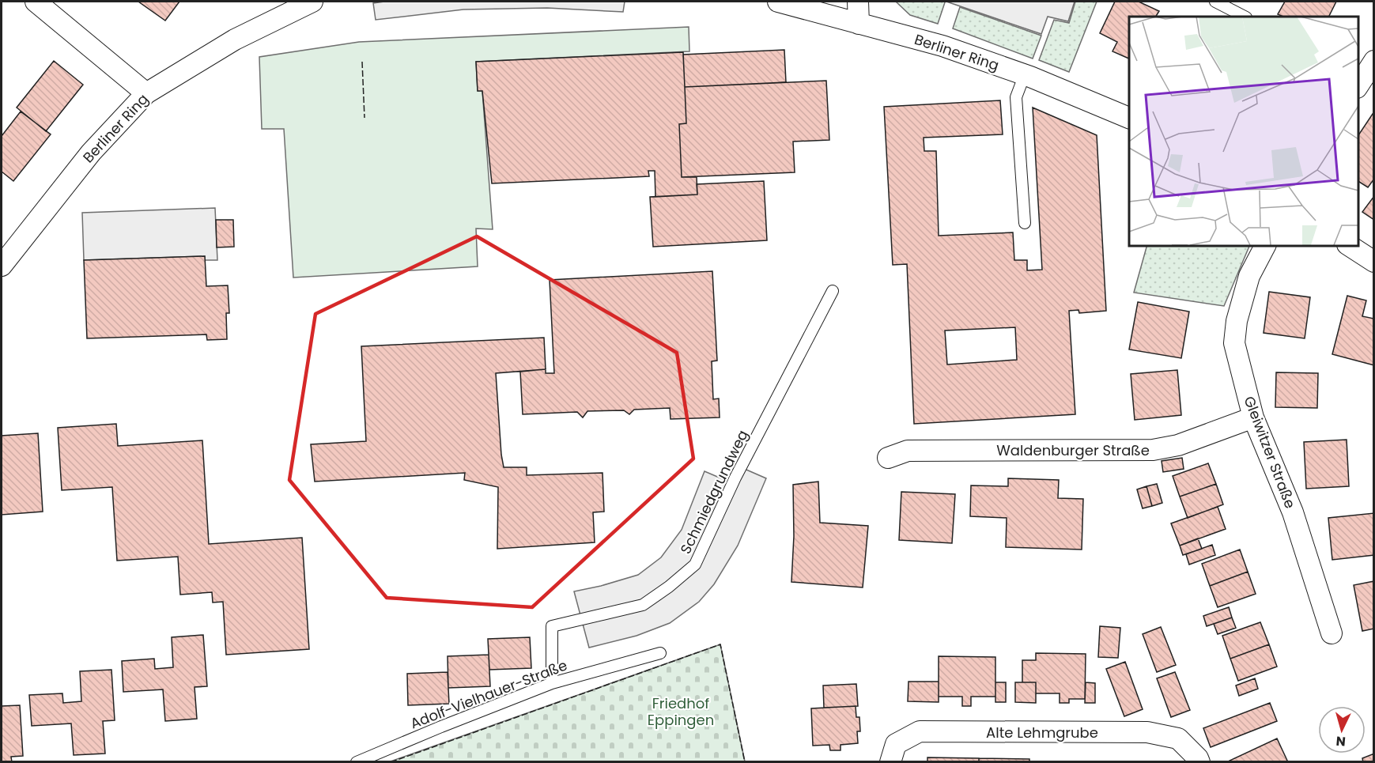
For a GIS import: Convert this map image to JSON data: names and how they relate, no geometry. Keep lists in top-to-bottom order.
{
  "streets": {
    "street": [
      "Berliner Ring",
      "Waldenburger Straße",
      "Gleiwitzer Straße",
      "Alte Lehmgrube"
    ],
    "lane": ["Schmiedgrundweg", "Adolf-Vielhauer-Straße"]
  },
  "crossings": [
    ["Waldenburger Straße", "Gleiwitzer Straße"],
    ["Schmiedgrundweg", "Adolf-Vielhauer-Straße"]
  ],
  "parks": ["Friedhof Eppingen"],
  "north": "bottom"
}
